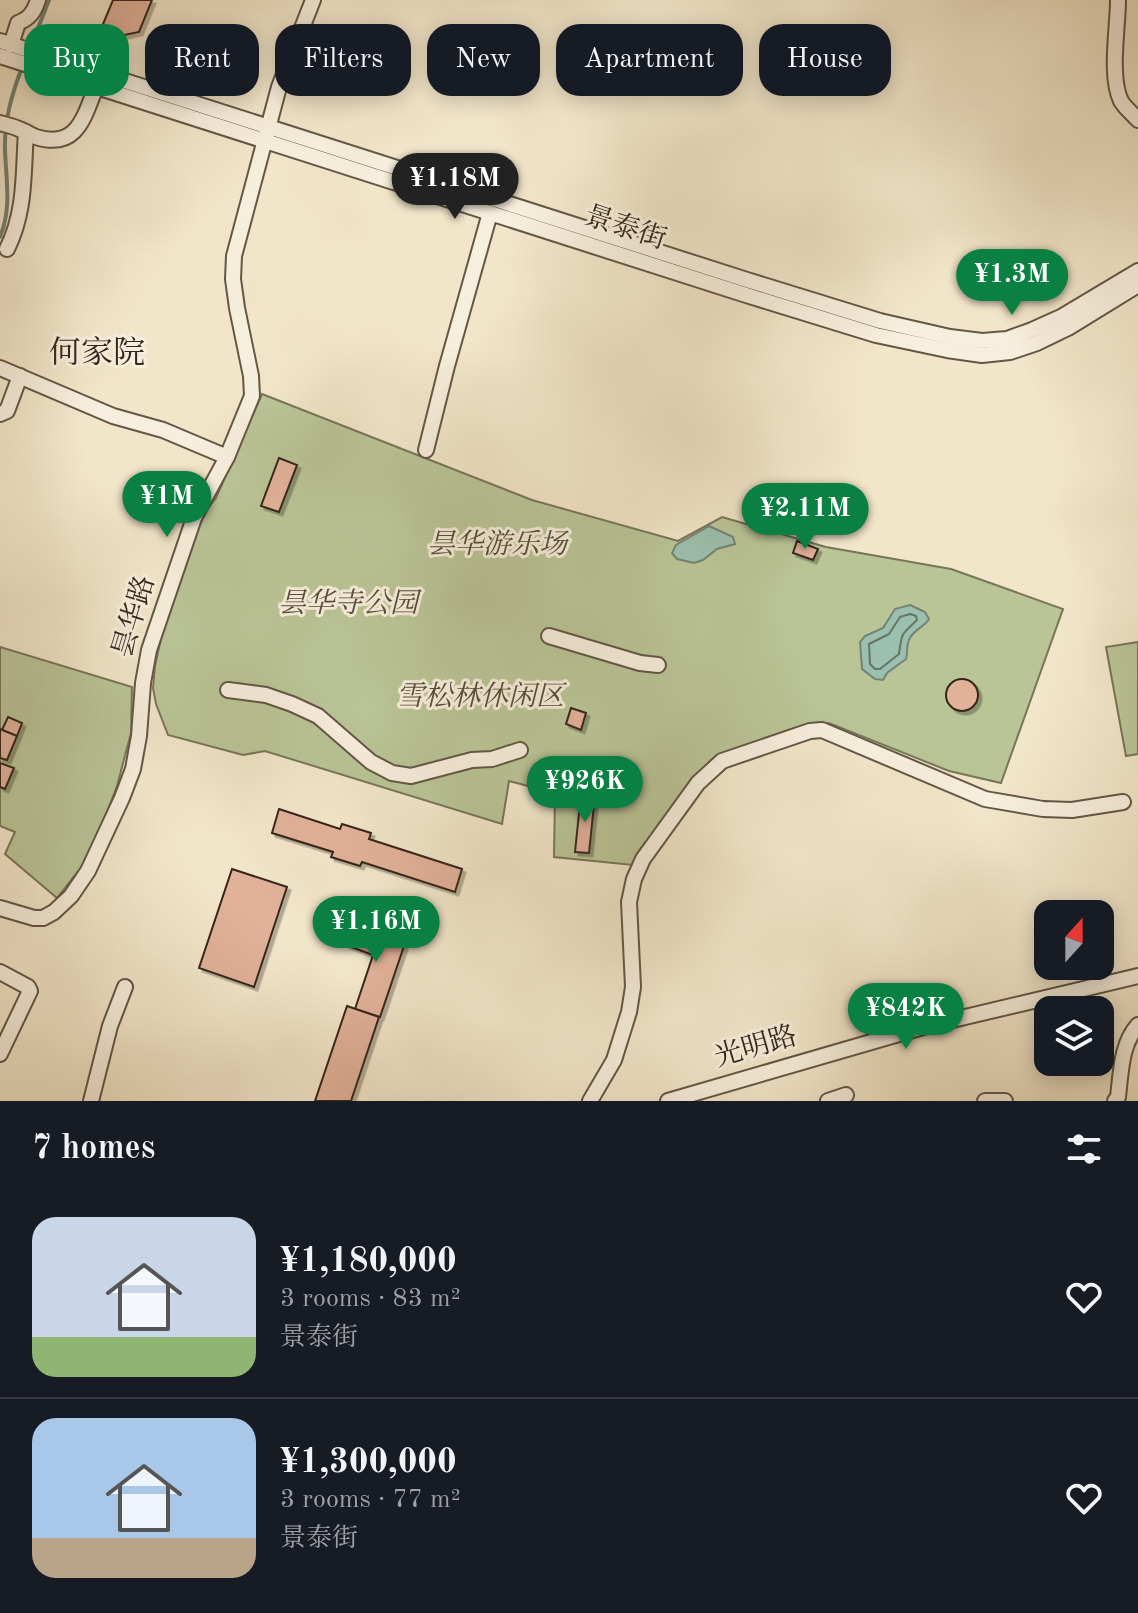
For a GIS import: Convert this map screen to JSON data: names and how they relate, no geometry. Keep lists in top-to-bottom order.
{
  "streets": {
    "street": ["景泰街", "昙华路", "光明路"]
  },
  "crossings": [
    ["景泰街", "昙华路"]
  ],
  "districts": ["何家院"],
  "parks": ["昙华游乐场", "昙华寺公园", "雪松林休闲区"],
  "north": "top",
  "page": {
    "chip": [
      "Buy",
      "Rent",
      "Filters",
      "New",
      "Apartment",
      "House"
    ],
    "price": [
      "¥1.18M",
      "¥1.3M",
      "¥1M",
      "¥2.11M",
      "¥926K",
      "¥1.16M",
      "¥842K"
    ],
    "heading": "7 homes",
    "list": [
      {
        "name": "¥1,180,000",
        "note": "3 rooms · 83 m² · 景泰街"
      },
      {
        "name": "¥1,300,000",
        "note": "3 rooms · 77 m² · 景泰街"
      }
    ]
  }
}
